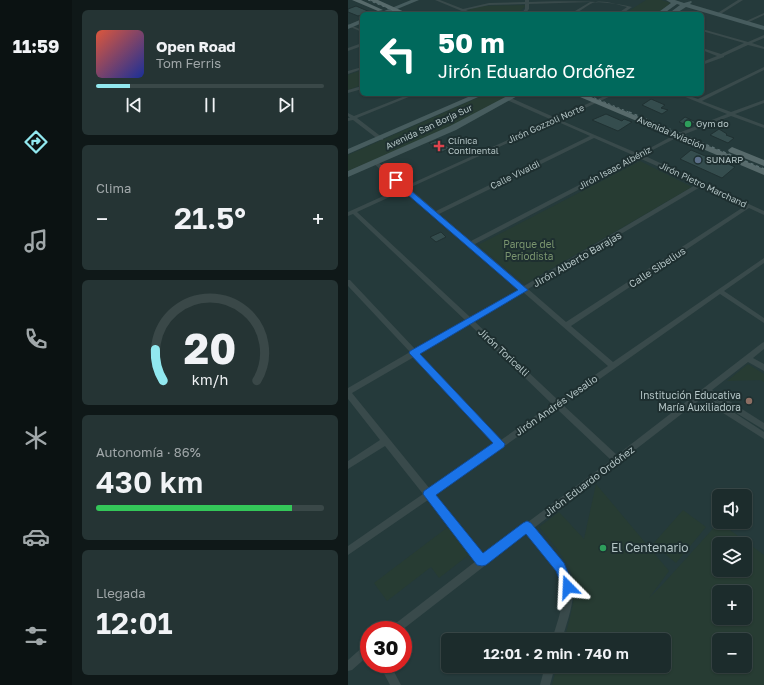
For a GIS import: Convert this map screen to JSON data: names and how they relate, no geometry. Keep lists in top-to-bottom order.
{
  "streets": {
    "main road": ["Avenida San Borja Sur", "Avenida Aviación"],
    "street": [
      "Jirón Gozzoli Norte",
      "Jirón Isaac Albéniz",
      "Calle Vivaldi",
      "Jirón Pietro Marchand",
      "Jirón Alberto Barajas",
      "Calle Sibelius",
      "Jirón Toricelli",
      "Jirón Andrés Vesalio",
      "Jirón Eduardo Ordóñez"
    ]
  },
  "crossings": [
    ["Jirón Gozzoli Norte", "Avenida Aviación"],
    ["Jirón Gozzoli Norte", "Jirón Pietro Marchand"],
    ["Jirón Gozzoli Norte", "Jirón Toricelli"],
    ["Avenida San Borja Sur", "Jirón Pietro Marchand"],
    ["Avenida Aviación", "Jirón Isaac Albéniz"],
    ["Jirón Isaac Albéniz", "Jirón Pietro Marchand"],
    ["Calle Vivaldi", "Jirón Pietro Marchand"],
    ["Jirón Pietro Marchand", "Jirón Alberto Barajas"],
    ["Jirón Pietro Marchand", "Calle Sibelius"],
    ["Jirón Alberto Barajas", "Jirón Toricelli"],
    ["Jirón Toricelli", "Jirón Andrés Vesalio"],
    ["Jirón Toricelli", "Jirón Eduardo Ordóñez"]
  ],
  "parks": ["Parque del Periodista"],
  "places": {
    "other": [
      "Gym do",
      "SUNARP",
      "Institución Educativa María Auxiliadora",
      "El Centenario"
    ],
    "health": ["Clínica Continental"]
  },
  "page": {
    "tabs": "11:59",
    "turn": ["50 m", "Jirón Eduardo Ordóñez"],
    "song": ["Open Road", "Tom Ferris"],
    "tile": [
      "Clima",
      ["Autonomía · 86%", "430 km"],
      ["Llegada", "12:01"]
    ],
    "heat": ["−", "21.5°", "+"],
    "map_buttons": ["+", "−"],
    "limit": "30",
    "trip": "12:01 · 2 min · 740 m",
    "gauge": ["20", "km/h"]
  }
}
